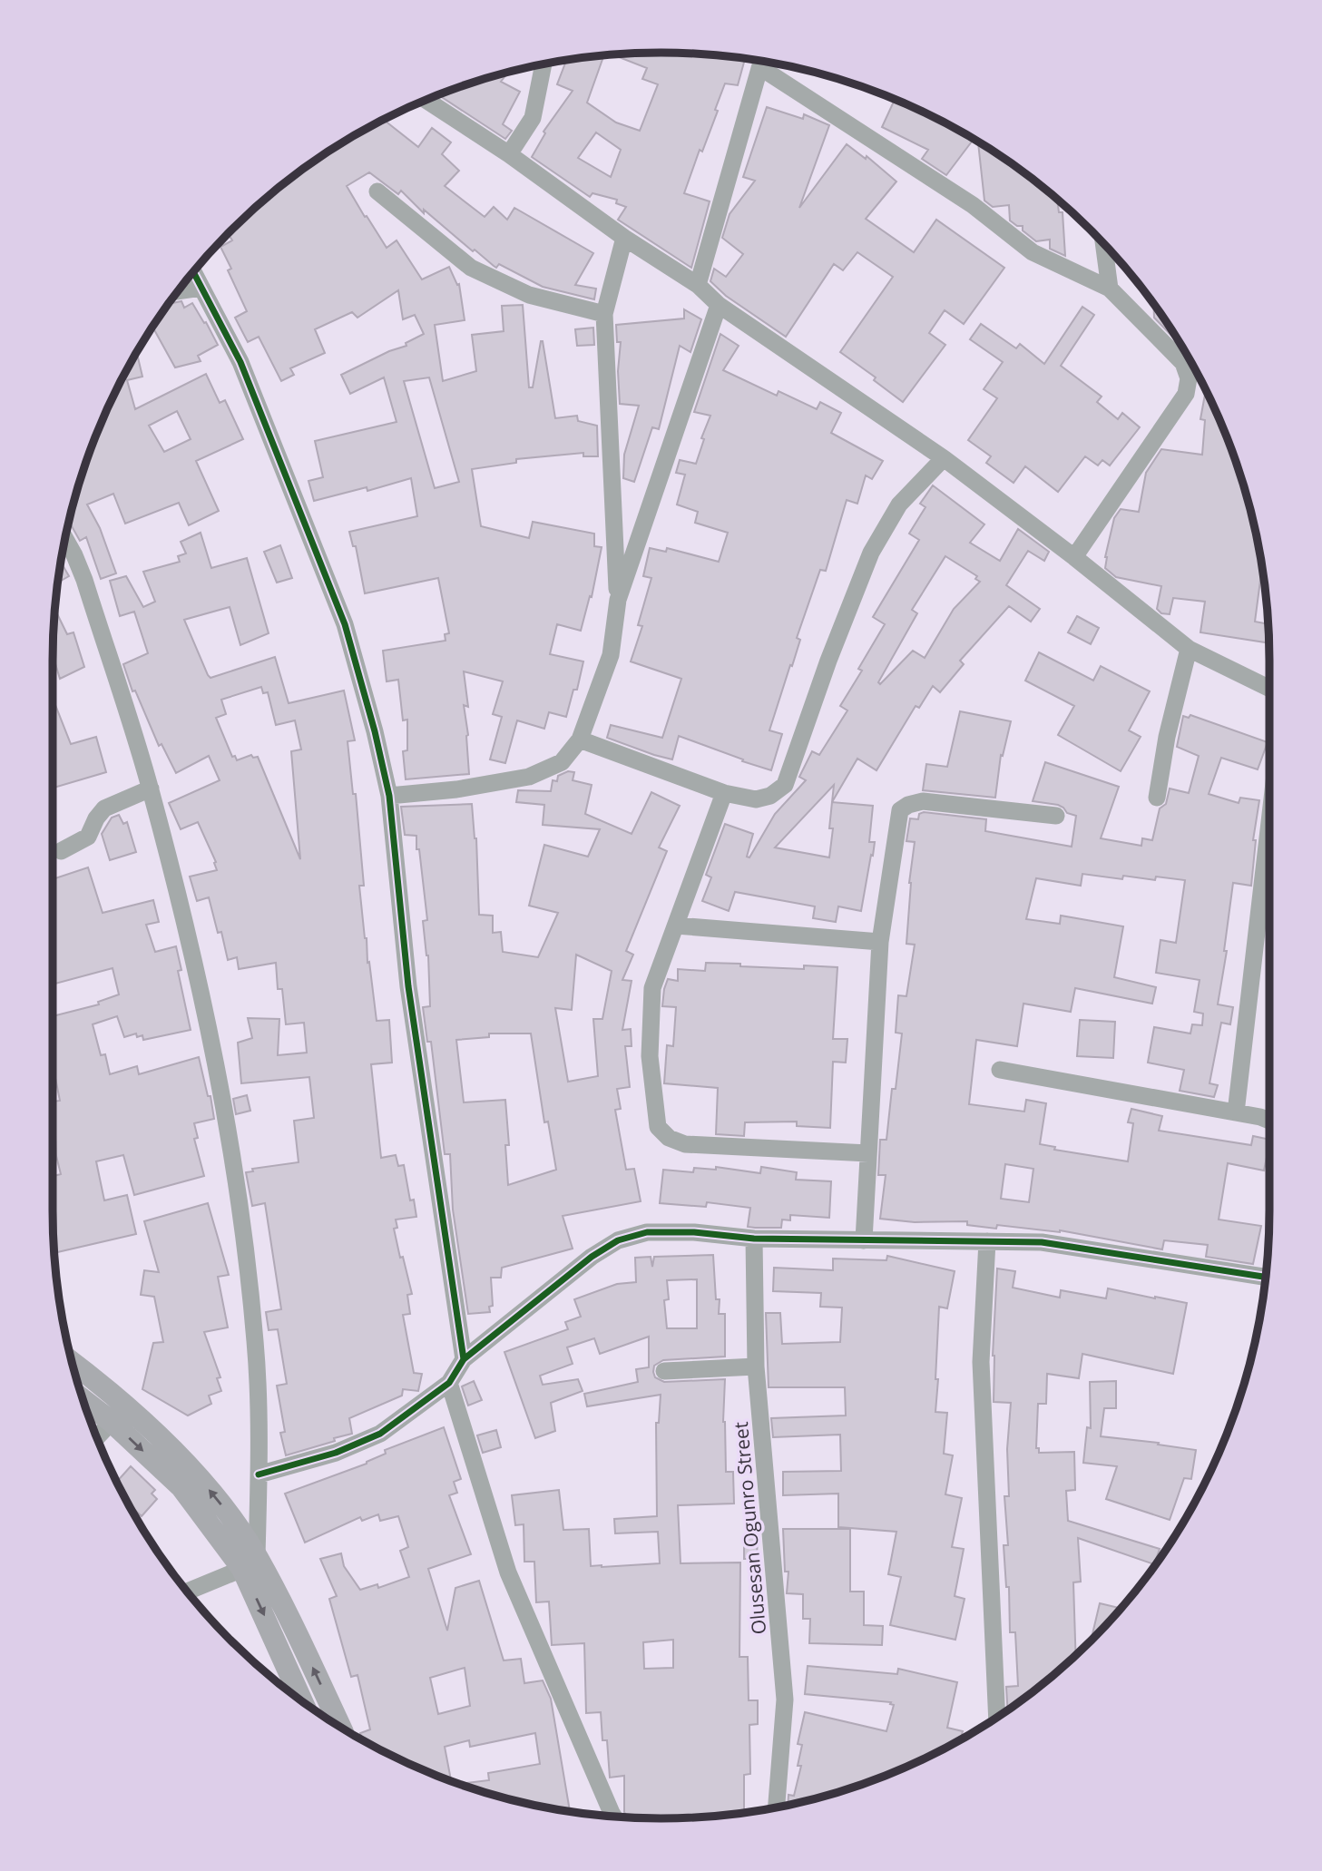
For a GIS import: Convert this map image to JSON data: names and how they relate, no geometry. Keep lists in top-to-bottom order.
{
  "streets": {
    "street": ["Olusesan Ogunro Street"]
  }
}
